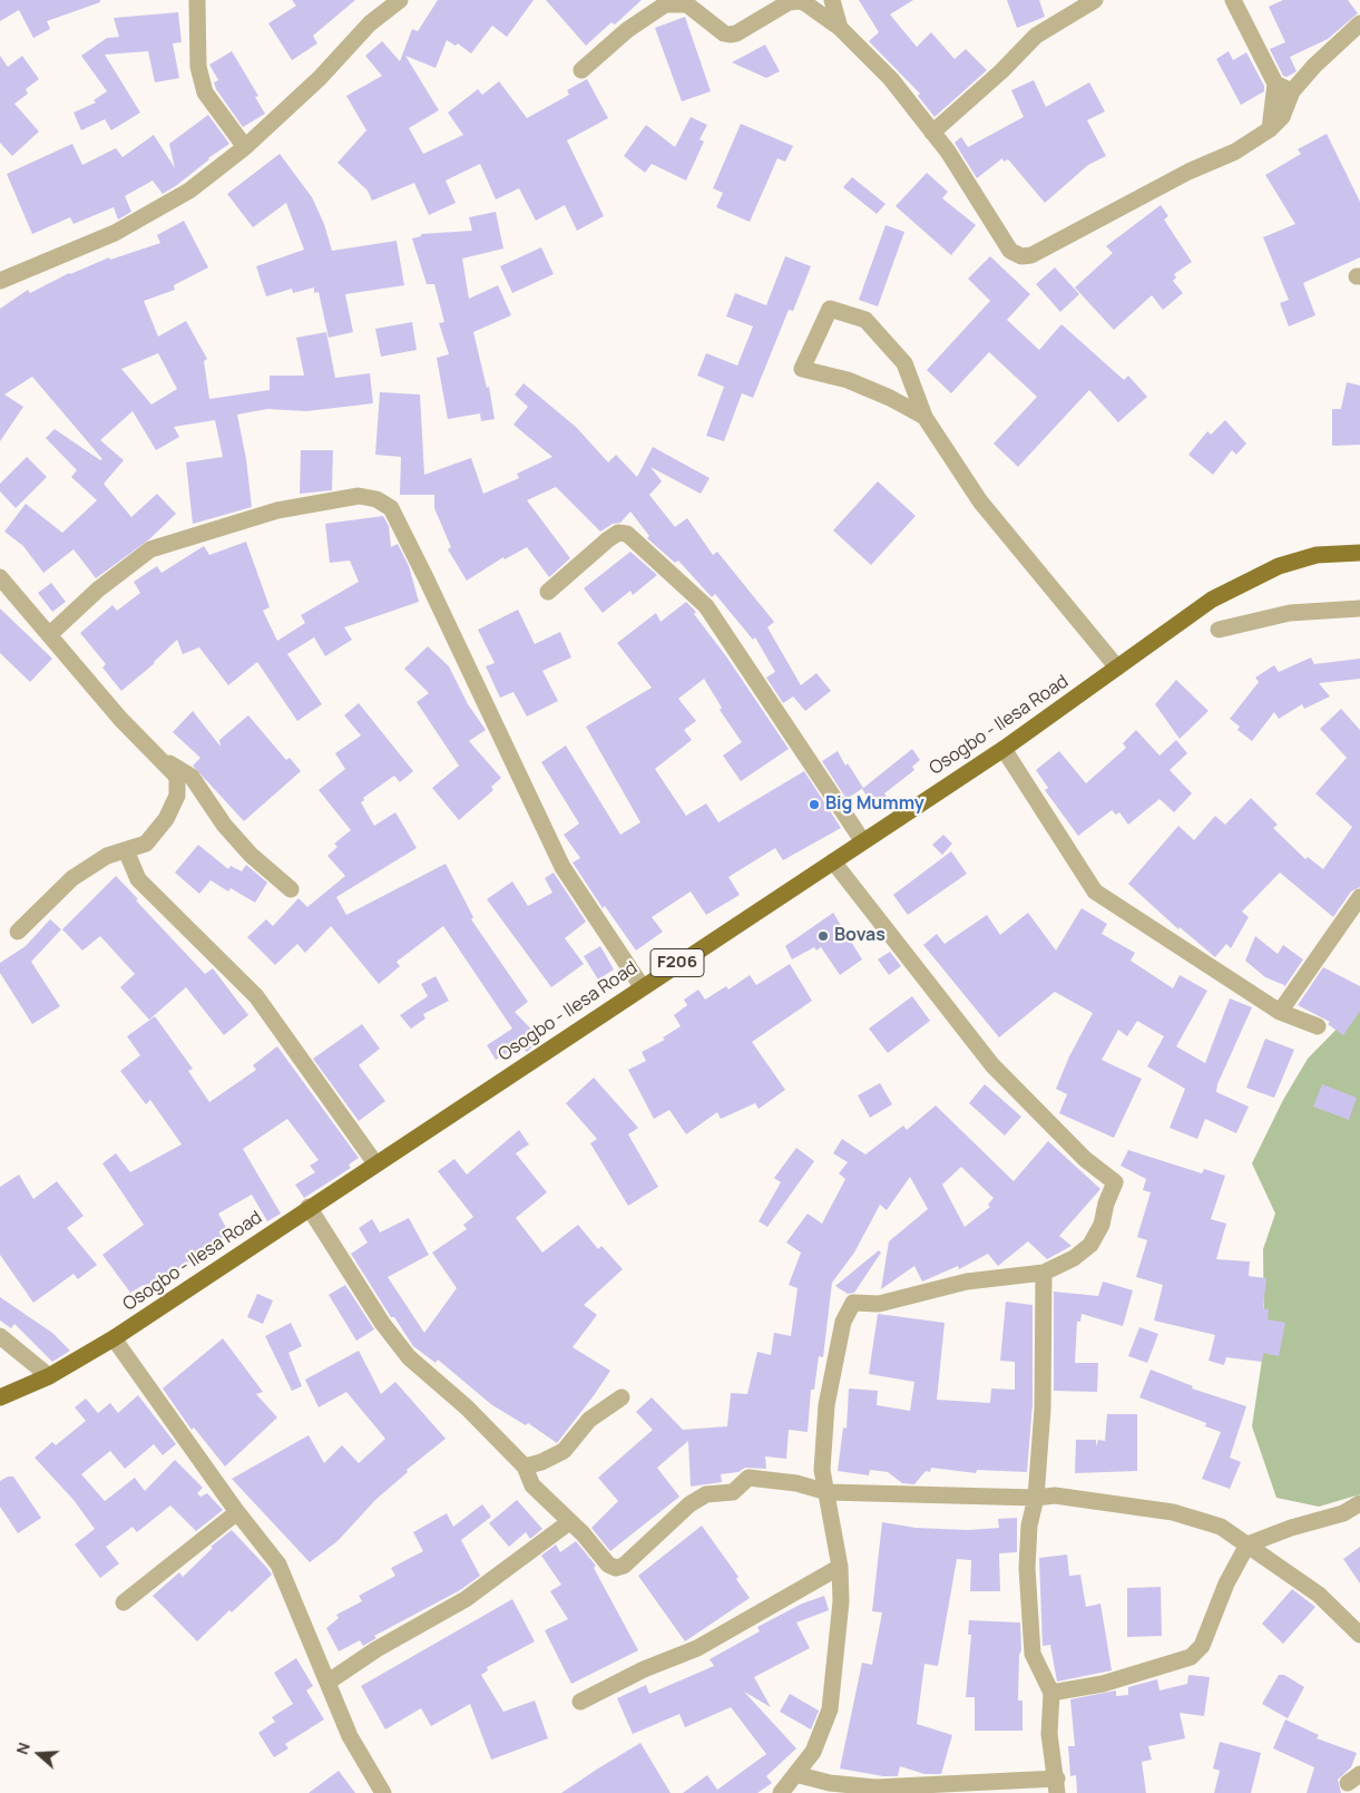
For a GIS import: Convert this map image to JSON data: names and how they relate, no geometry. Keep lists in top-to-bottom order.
{
  "streets": {
    "main road": ["Osogbo - Ilesa Road", "F206"]
  },
  "places": ["Big Mummy", "Bovas"],
  "north": "left"
}
